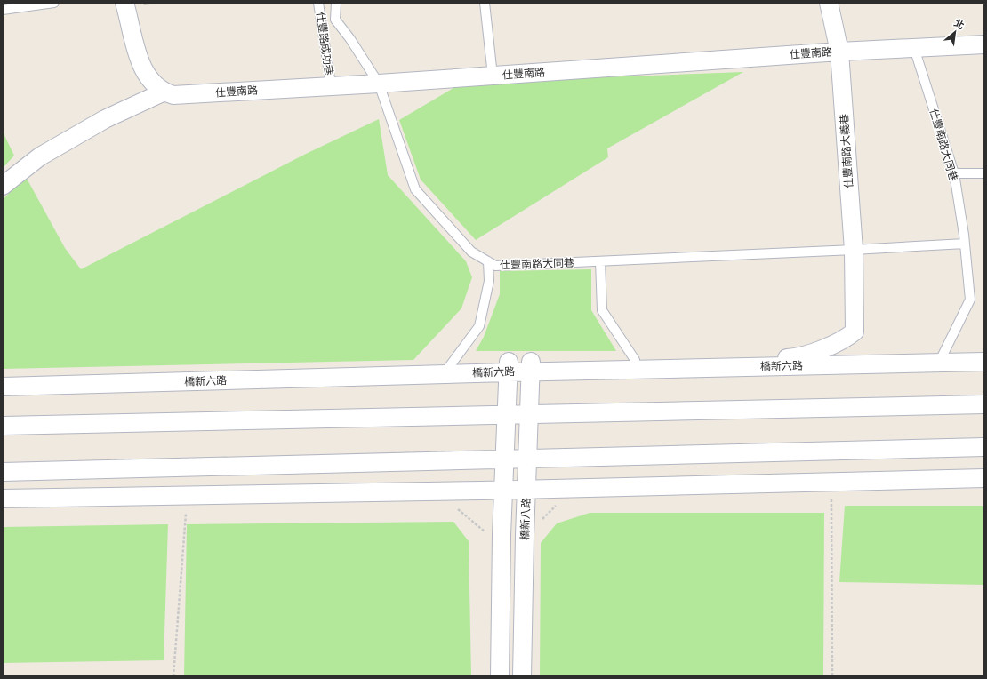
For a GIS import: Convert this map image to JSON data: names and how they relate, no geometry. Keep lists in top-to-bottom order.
{
  "streets": {
    "street": [
      "仕豐南路",
      "仕豐南路大義巷",
      "橋新六路",
      "橋新八路"
    ],
    "lane": ["仕豐路成功巷", "仕豐南路大同巷"]
  },
  "crossings": [
    ["仕豐路成功巷", "仕豐南路"],
    ["仕豐南路", "仕豐南路大同巷"],
    ["仕豐南路", "仕豐南路大義巷"],
    ["仕豐南路大同巷", "仕豐南路大義巷"],
    ["仕豐南路大同巷", "橋新六路"],
    ["橋新六路", "橋新八路"]
  ],
  "north": "top right"
}
